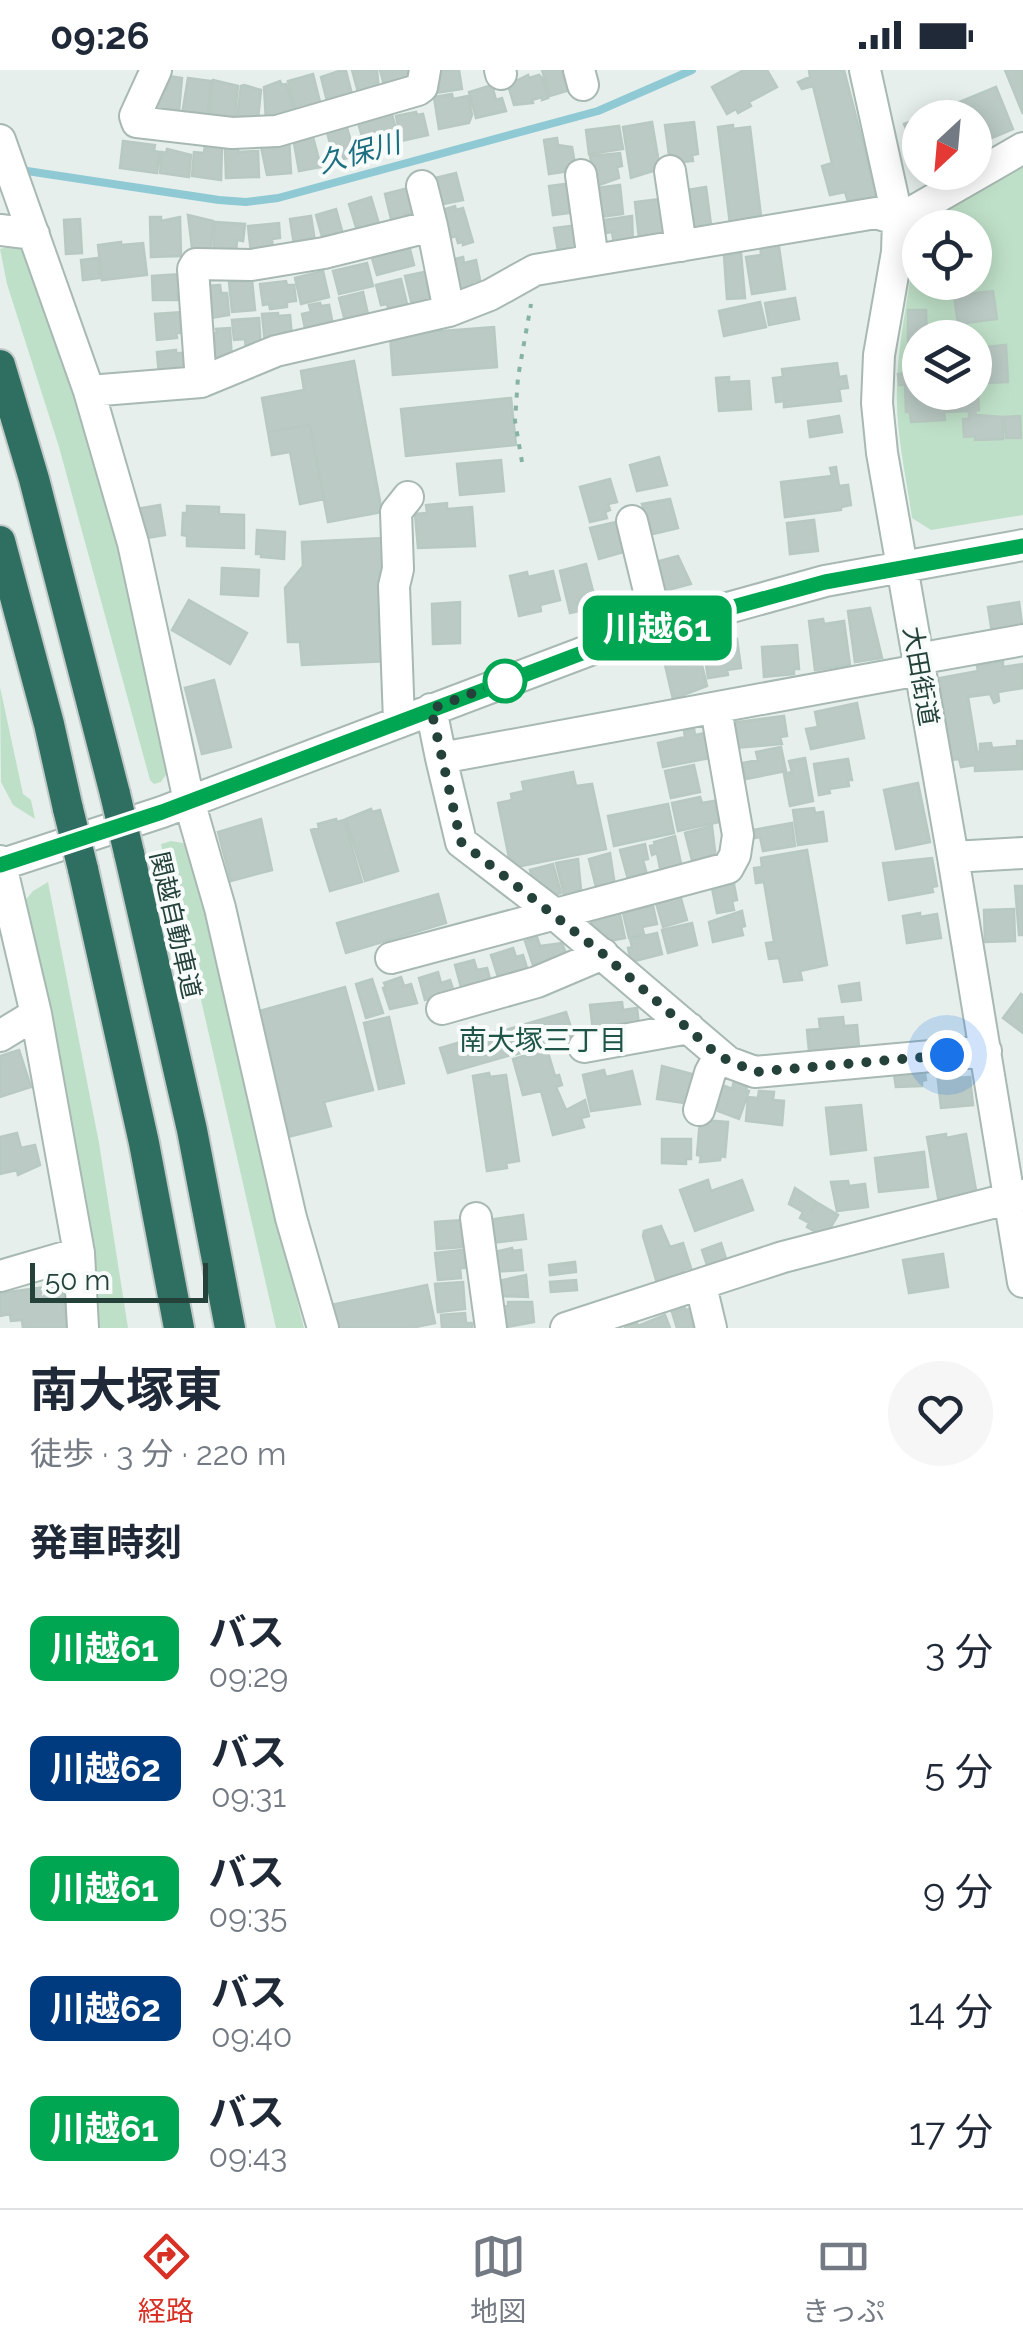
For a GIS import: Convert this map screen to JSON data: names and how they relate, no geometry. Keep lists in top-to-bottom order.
{
  "streets": {
    "highway": ["関越自動車道"],
    "street": ["大田街道"]
  },
  "districts": ["南大塚三丁目"],
  "water": ["久保川"],
  "lines": ["bus line 川越61"],
  "scale_bar": "50 m",
  "north": "bottom left",
  "page": {
    "status": "09:26",
    "on_map": "川越61",
    "scale": "50 m",
    "heading": [
      ["南大塚東", "徒歩 · 3 分 · 220 m"],
      "発車時刻"
    ],
    "list": [
      {
        "mark": "川越61",
        "name": "バス",
        "note": "09:29",
        "value": "3 分"
      },
      {
        "mark": "川越62",
        "name": "バス",
        "note": "09:31",
        "value": "5 分"
      },
      {
        "mark": "川越61",
        "name": "バス",
        "note": "09:35",
        "value": "9 分"
      },
      {
        "mark": "川越62",
        "name": "バス",
        "note": "09:40",
        "value": "14 分"
      },
      {
        "mark": "川越61",
        "name": "バス",
        "note": "09:43",
        "value": "17 分"
      }
    ],
    "tabs": ["経路", "地図", "きっぷ"]
  }
}
